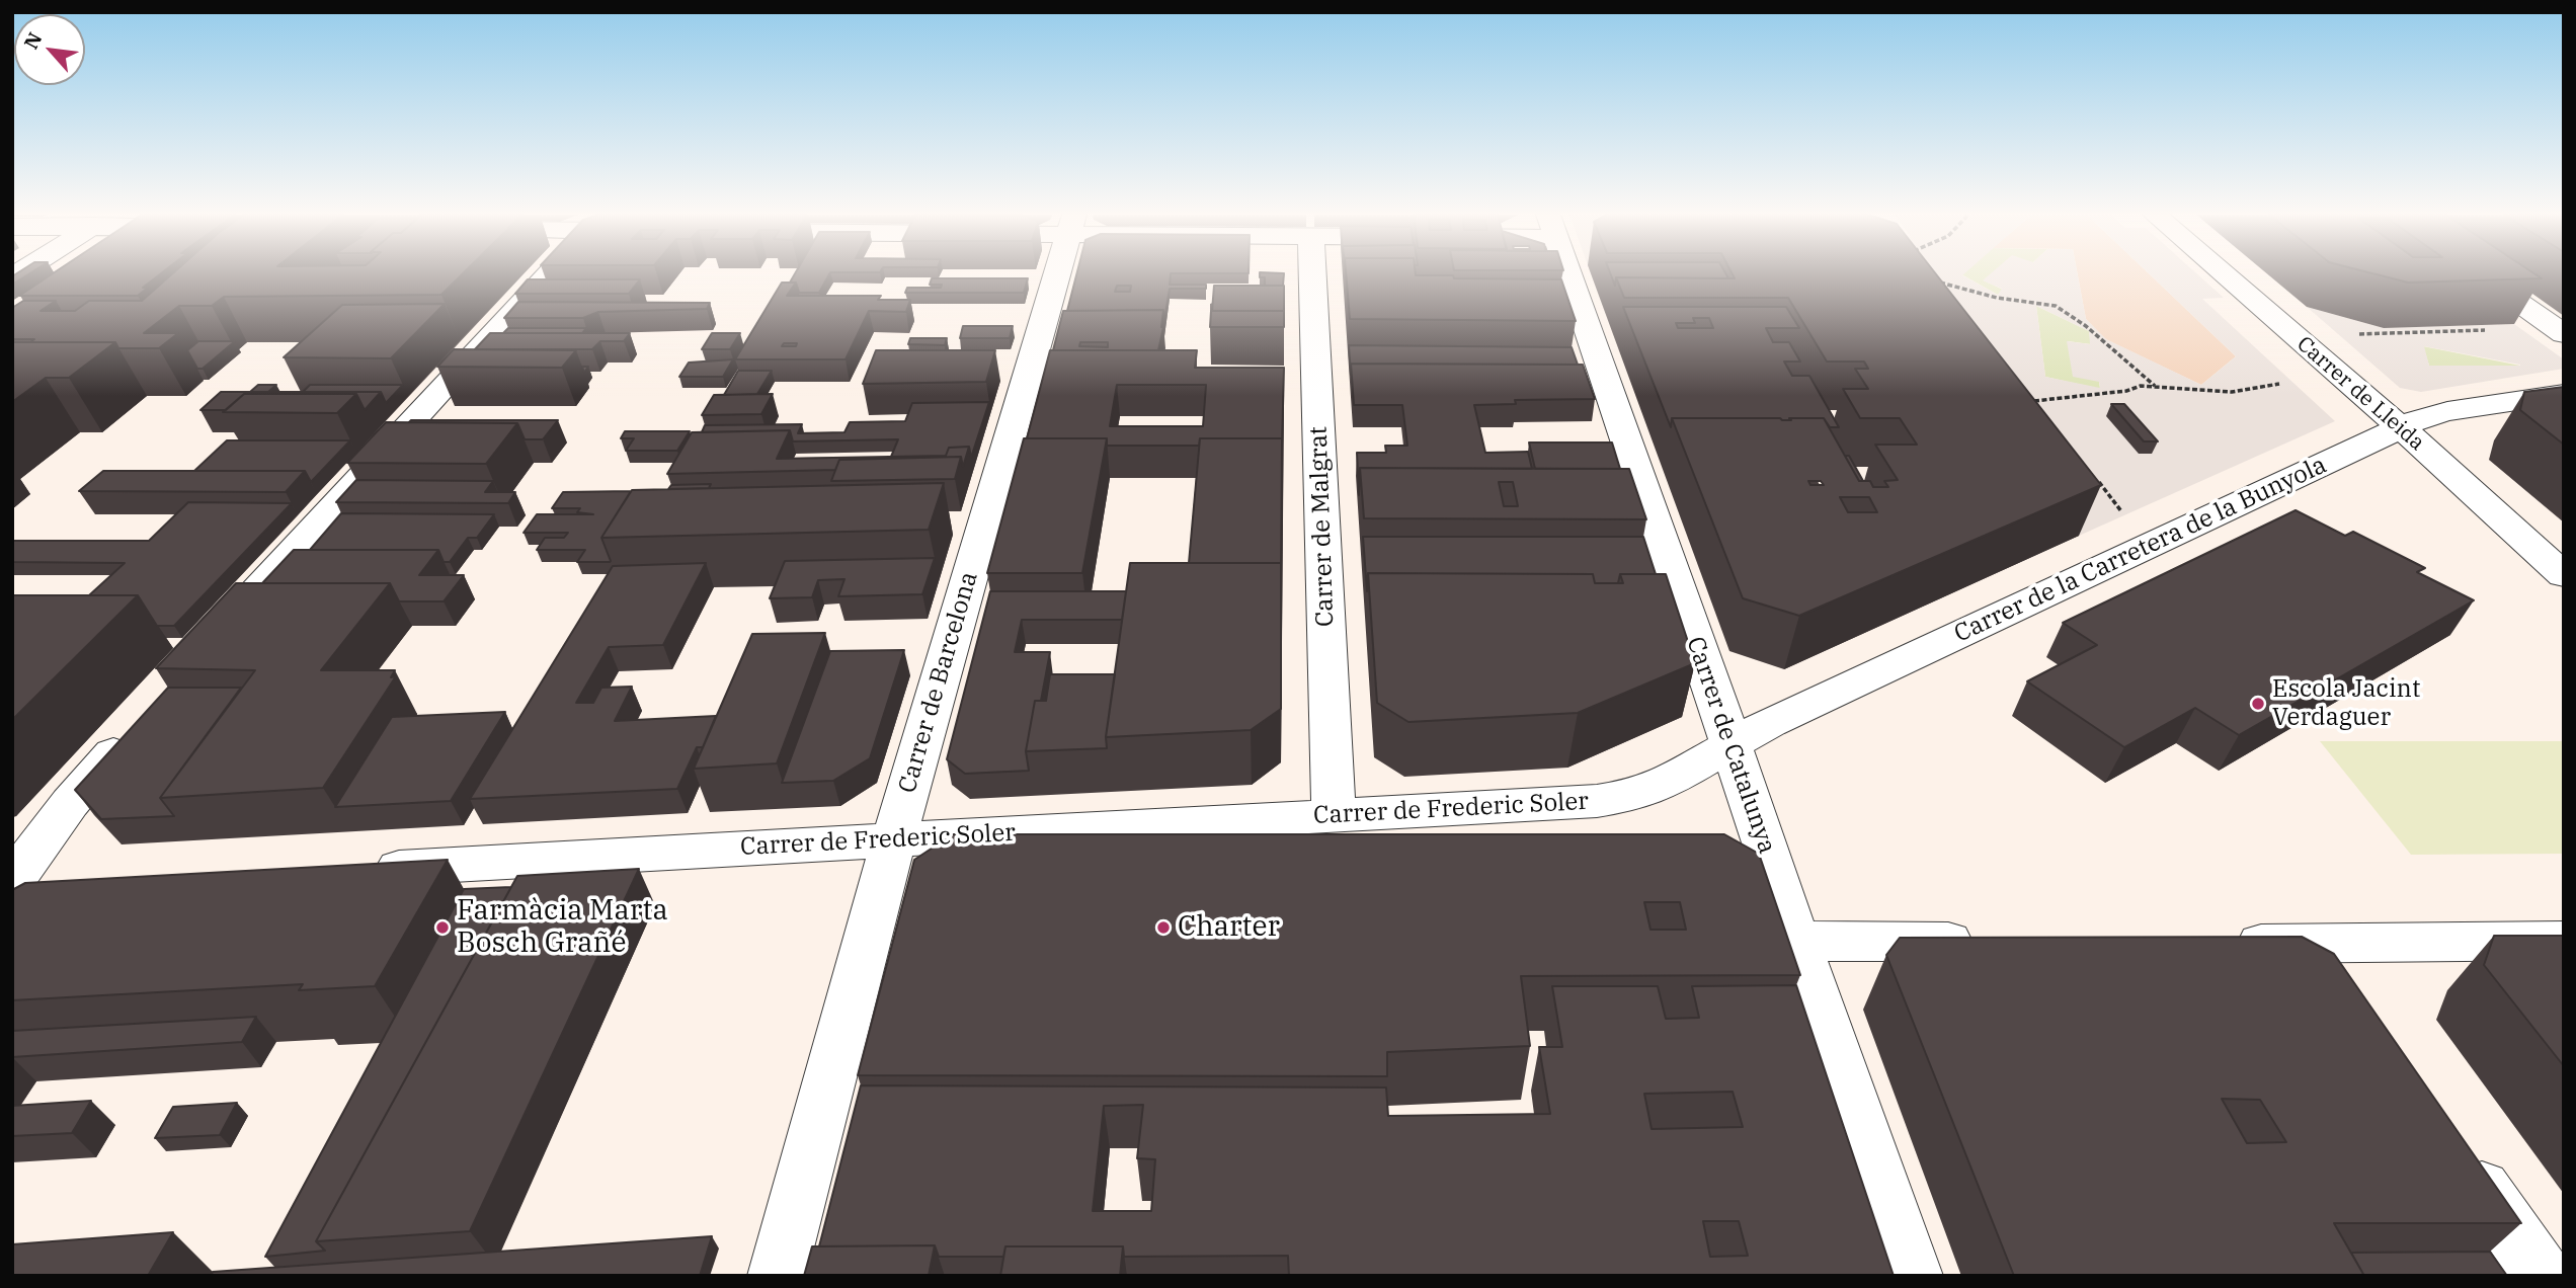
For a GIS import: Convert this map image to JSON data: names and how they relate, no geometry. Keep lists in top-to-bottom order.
{
  "streets": {
    "street": [
      "Carrer de Lleida",
      "Carrer de Malgrat",
      "Carrer de la Carretera de la Bunyola",
      "Carrer de Barcelona",
      "Carrer de Catalunya",
      "Carrer de Frederic Soler"
    ]
  },
  "crossings": [
    ["Carrer de Lleida", "Carrer de la Carretera de la Bunyola"],
    ["Carrer de Malgrat", "Carrer de Frederic Soler"],
    ["Carrer de la Carretera de la Bunyola", "Carrer de Catalunya"],
    ["Carrer de la Carretera de la Bunyola", "Carrer de Frederic Soler"],
    ["Carrer de Barcelona", "Carrer de Frederic Soler"],
    ["Carrer de Catalunya", "Carrer de Frederic Soler"]
  ],
  "places": ["Escola Jacint Verdaguer", "Farmàcia Marta Bosch Grañé", "Charter"],
  "north": "top left"
}
